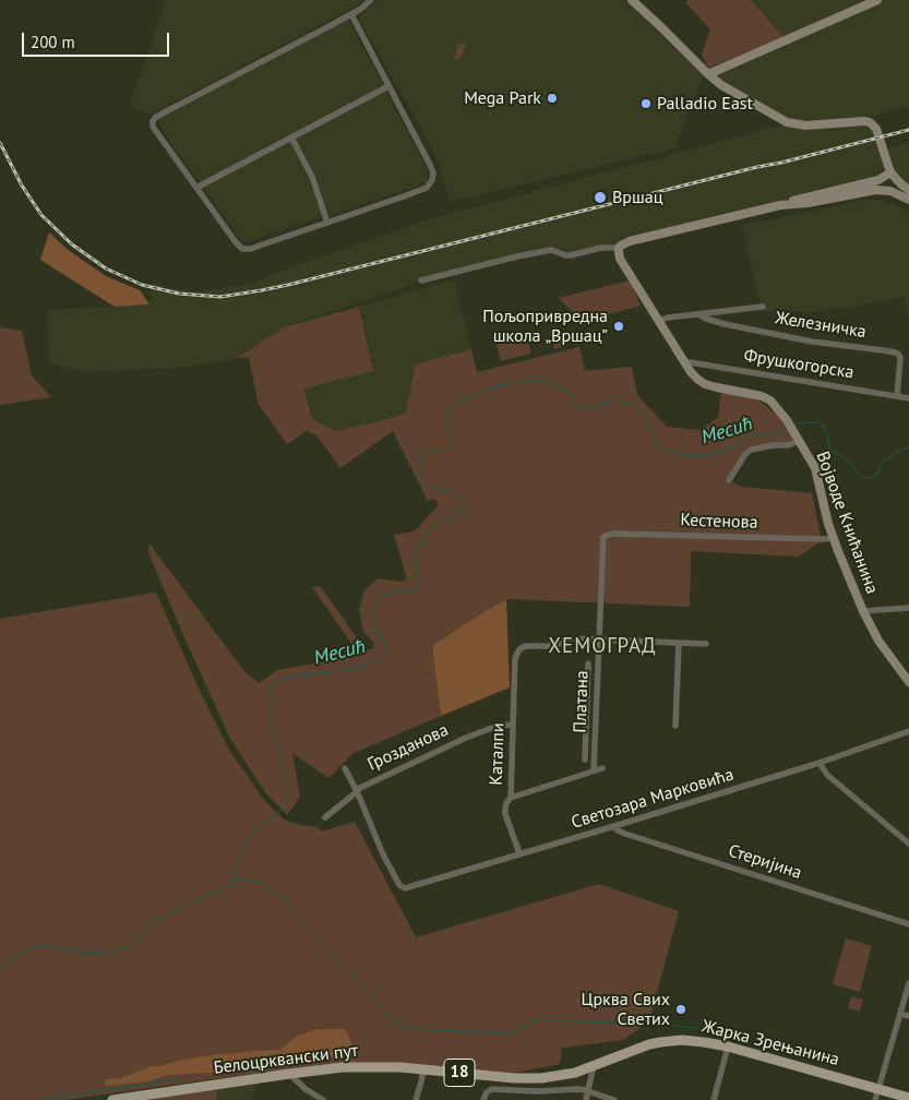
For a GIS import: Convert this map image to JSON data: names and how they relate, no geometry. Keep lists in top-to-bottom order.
{
  "streets": {
    "main road": ["Жарка Зрењанина", "Белоцрквански пут", "18"],
    "street": [
      "Железничка",
      "Фрушкогорска",
      "Кестенова",
      "Војводе Книћанина",
      "Платана",
      "Грозданова",
      "Каталпи",
      "Светозара Марковића",
      "Стеријина"
    ]
  },
  "crossings": [
    ["Железничка", "Фрушкогорска"],
    ["Фрушкогорска", "Војводе Книћанина"],
    ["Кестенова", "Војводе Книћанина"],
    ["Кестенова", "Платана"],
    ["Платана", "Каталпи"],
    ["Грозданова", "Каталпи"],
    ["Грозданова", "Светозара Марковића"],
    ["Каталпи", "Светозара Марковића"],
    ["Светозара Марковића", "Стеријина"],
    ["Жарка Зрењанина", "Белоцрквански пут"]
  ],
  "districts": ["ХЕМОГРАД"],
  "water": ["Месић"],
  "places": [
    "Mega Park",
    "Palladio East",
    "Вршац",
    "Пољопривредна школа „Вршац”",
    "Црква Свих Светих"
  ],
  "scale_bar": "200 m"
}
